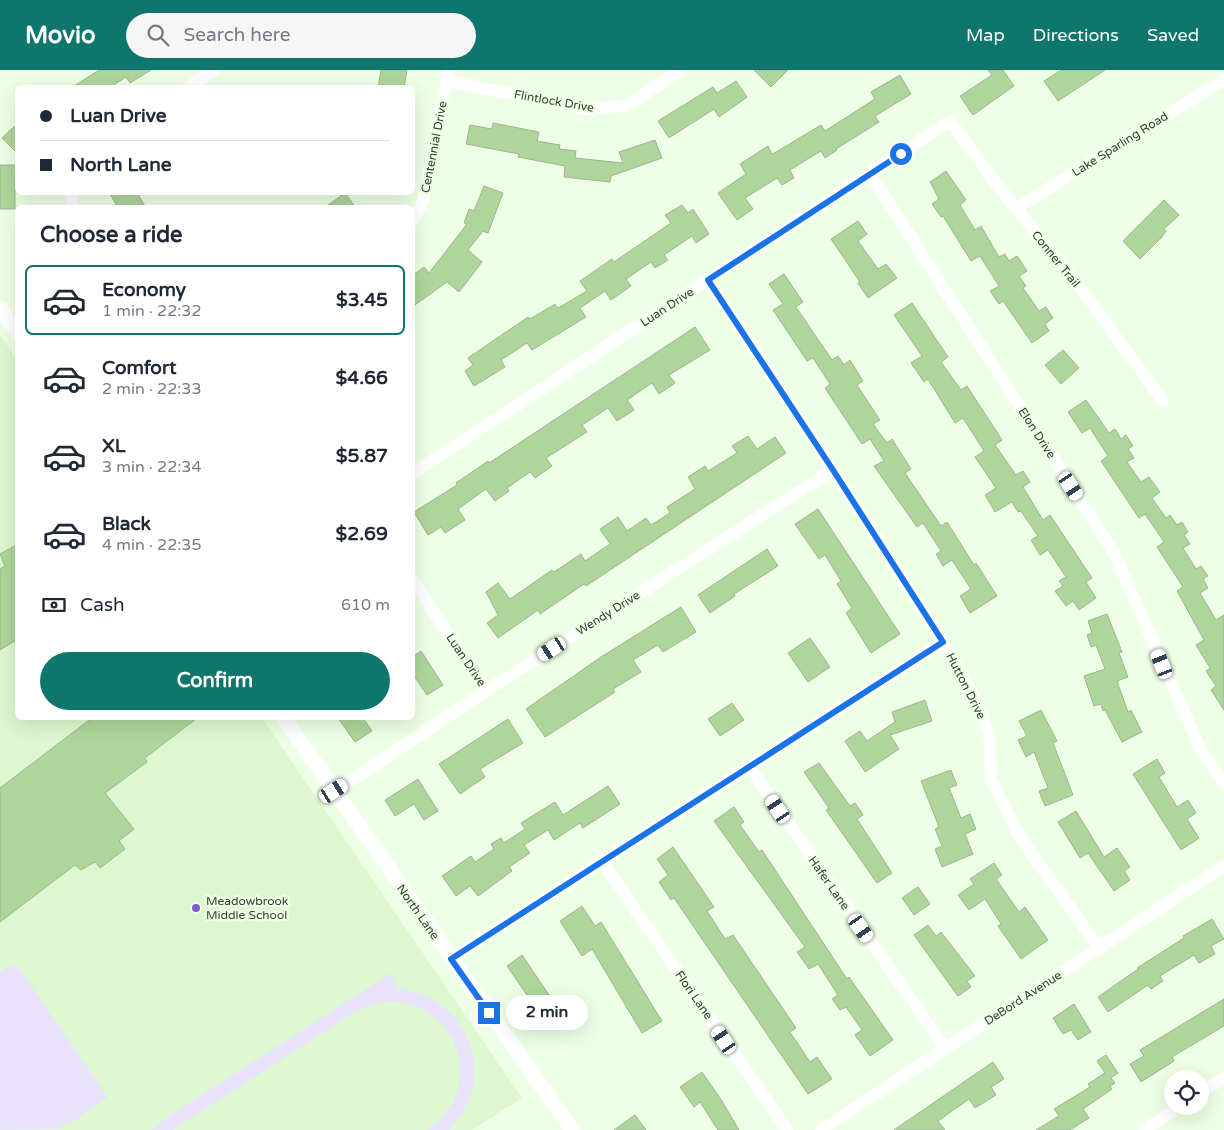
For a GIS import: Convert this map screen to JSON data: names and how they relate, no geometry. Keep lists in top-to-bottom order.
{
  "streets": {
    "street": [
      "Flintlock Drive",
      "Lake Sparling Road",
      "Centennial Drive",
      "Conner Trail",
      "Luan Drive",
      "Elon Drive",
      "Wendy Drive",
      "Hutton Drive",
      "Hafer Lane",
      "North Lane",
      "Flori Lane",
      "DeBord Avenue"
    ]
  },
  "crossings": [
    ["Flintlock Drive", "Centennial Drive"],
    ["Lake Sparling Road", "Conner Trail"],
    ["Conner Trail", "Luan Drive"],
    ["Luan Drive", "Elon Drive"],
    ["Luan Drive", "Wendy Drive"],
    ["Luan Drive", "Hutton Drive"],
    ["Wendy Drive", "Hutton Drive"],
    ["Wendy Drive", "North Lane"],
    ["Hutton Drive", "DeBord Avenue"],
    ["Hafer Lane", "DeBord Avenue"]
  ],
  "places": ["Meadowbrook Middle School"],
  "page": {
    "header": "Movio",
    "search": "Search here",
    "nav": ["Map", "Directions", "Saved"],
    "banner": ["Luan Drive", "North Lane"],
    "heading": "Choose a ride",
    "list": [
      {
        "name": "Economy",
        "note": "1 min · 22:32",
        "value": "$3.45"
      },
      {
        "name": "Comfort",
        "note": "2 min · 22:33",
        "value": "$4.66"
      },
      {
        "name": "XL",
        "note": "3 min · 22:34",
        "value": "$5.87"
      },
      {
        "name": "Black",
        "note": "4 min · 22:35",
        "value": "$2.69"
      }
    ],
    "pay": ["Cash", "610 m"],
    "buttons": "Confirm",
    "bubble": "2 min"
  }
}
